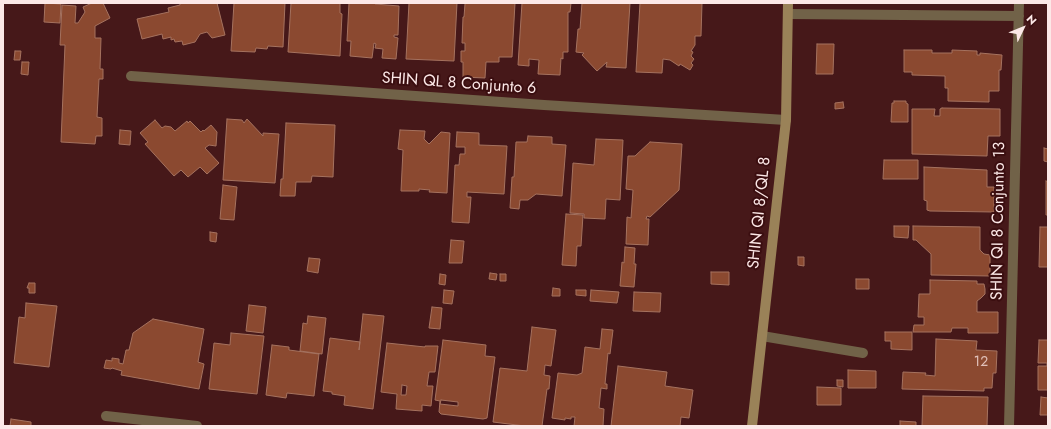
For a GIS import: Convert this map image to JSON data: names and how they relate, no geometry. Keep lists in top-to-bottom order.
{
  "streets": {
    "street": ["SHIN QL 8 Conjunto 6", "SHIN QI 8/QL 8", "SHIN QI 8 Conjunto 13"]
  },
  "crossings": [
    ["SHIN QL 8 Conjunto 6", "SHIN QI 8/QL 8"]
  ],
  "house_numbers": ["12"],
  "north": "top right"
}
